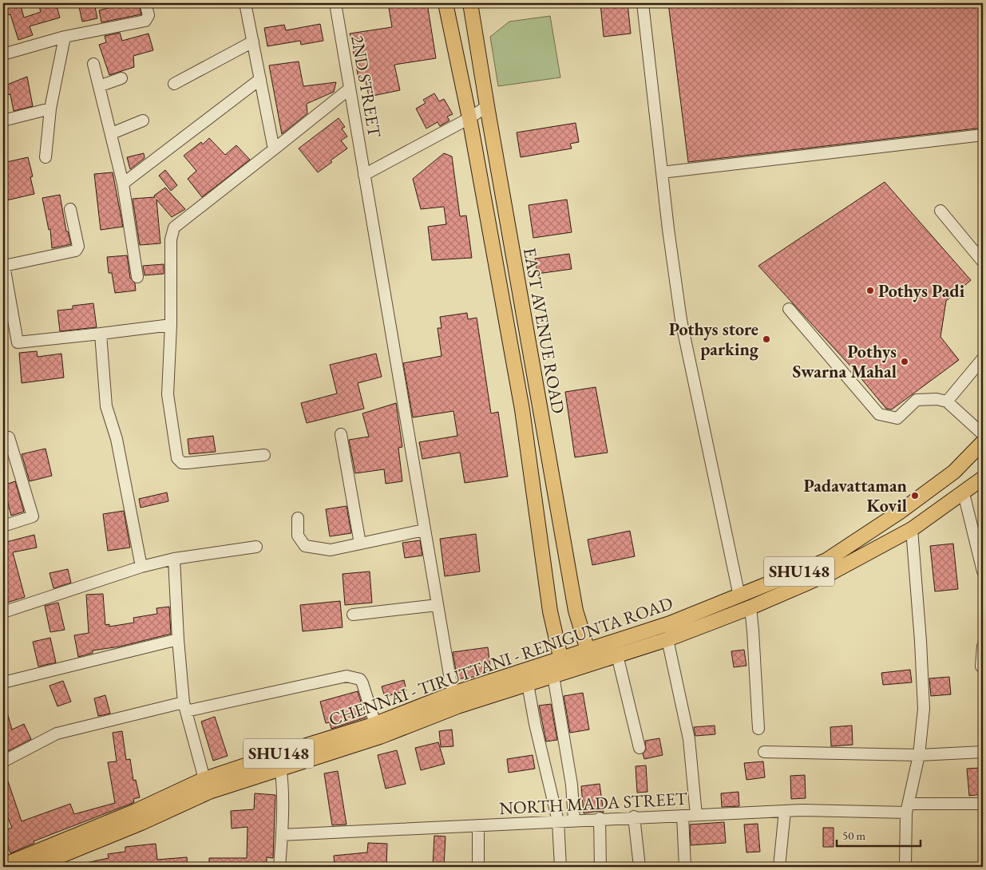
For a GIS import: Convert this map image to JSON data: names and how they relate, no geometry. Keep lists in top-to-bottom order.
{
  "streets": {
    "main road": ["EAST AVENUE ROAD", "SHU148", "CHENNAI - TIRUTTANI - RENIGUNTA ROAD"],
    "street": ["2ND STREET", "NORTH MADA STREET"]
  },
  "crossings": [
    ["2ND STREET", "CHENNAI - TIRUTTANI - RENIGUNTA ROAD"],
    ["EAST AVENUE ROAD", "CHENNAI - TIRUTTANI - RENIGUNTA ROAD"]
  ],
  "places": [
    "Pothys Padi",
    "Pothys store parking",
    "Pothys Swarna Mahal",
    "Padavattaman Kovil"
  ],
  "scale_bar": "50 m"
}
